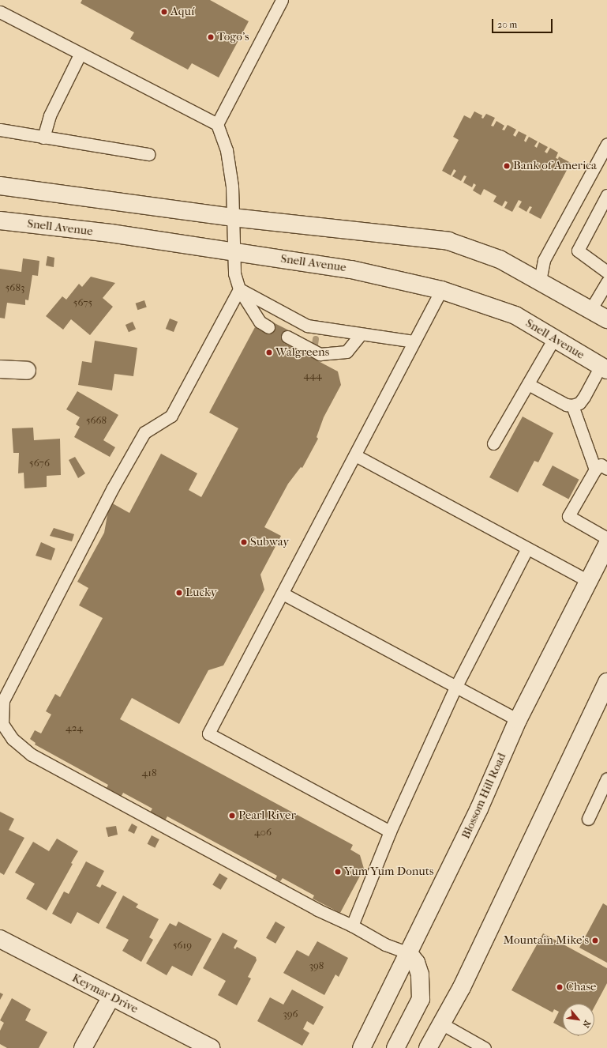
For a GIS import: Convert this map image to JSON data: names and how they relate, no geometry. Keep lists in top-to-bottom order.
{
  "streets": {
    "main road": ["Snell Avenue", "Blossom Hill Road", "Keymar Drive"]
  },
  "places": [
    "Aquí",
    "Togo's",
    "Bank of America",
    "Walgreens",
    "Subway",
    "Lucky",
    "Pearl River",
    "Yum Yum Donuts",
    "Mountain Mike's",
    "Chase"
  ],
  "house_numbers": [
    "5683",
    "5675",
    "444",
    "5668",
    "5676",
    "424",
    "418",
    "406",
    "5619",
    "398",
    "396"
  ],
  "scale_bar": "20 m",
  "north": "bottom right"
}
